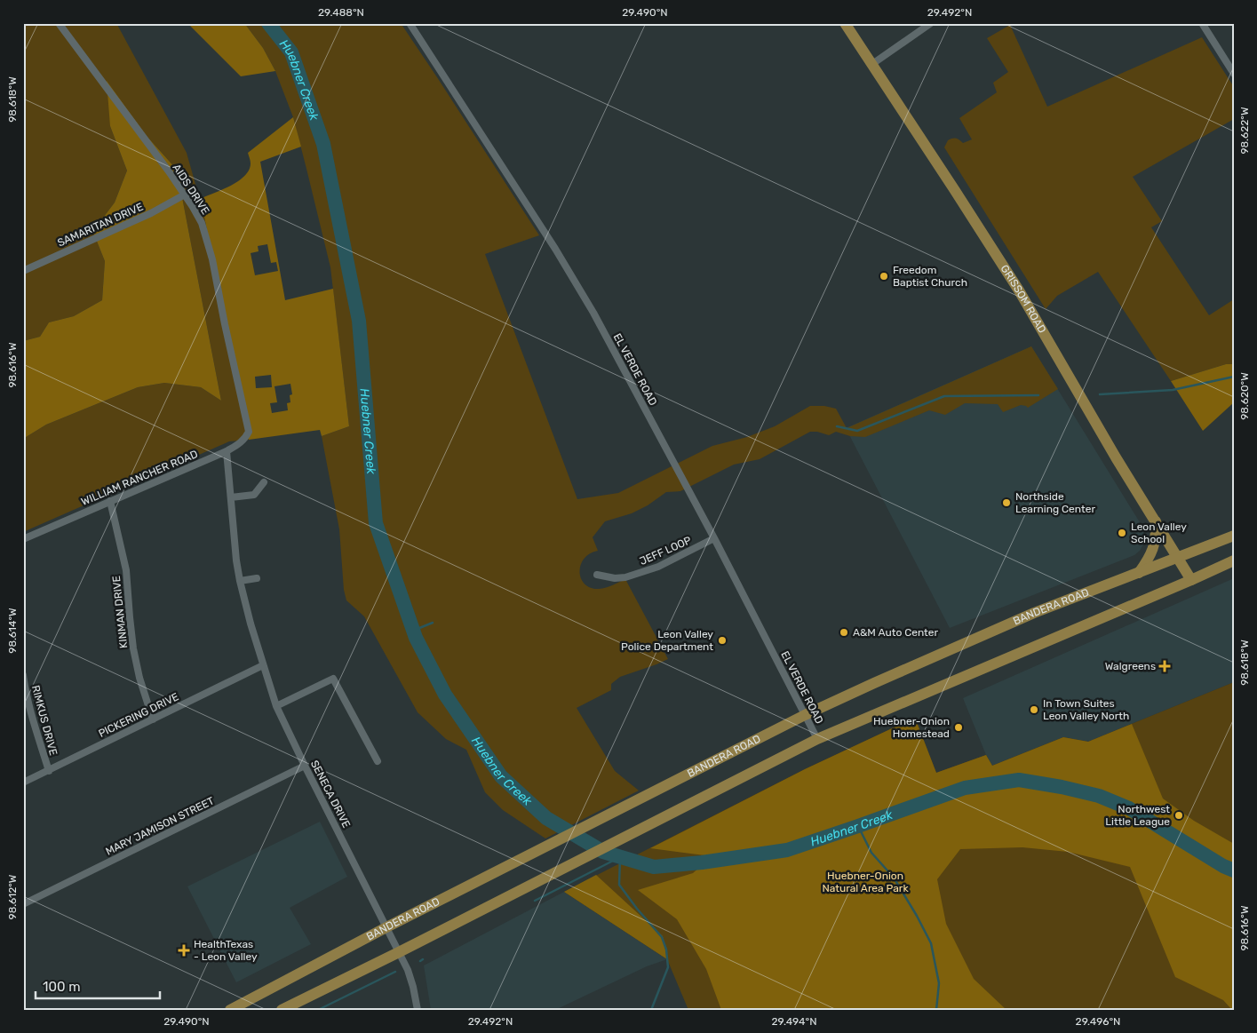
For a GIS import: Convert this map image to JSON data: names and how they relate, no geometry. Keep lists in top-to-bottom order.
{
  "streets": {
    "main road": ["GRISSOM ROAD", "BANDERA ROAD"],
    "street": [
      "AIDS DRIVE",
      "SAMARITAN DRIVE",
      "EL VERDE ROAD",
      "WILLIAM RANCHER ROAD",
      "JEFF LOOP",
      "KINMAN DRIVE",
      "PICKERING DRIVE",
      "RIMKUS DRIVE",
      "SENECA DRIVE",
      "MARY JAMISON STREET"
    ]
  },
  "crossings": [
    ["AIDS DRIVE", "SAMARITAN DRIVE"],
    ["AIDS DRIVE", "WILLIAM RANCHER ROAD"],
    ["GRISSOM ROAD", "BANDERA ROAD"],
    ["EL VERDE ROAD", "JEFF LOOP"],
    ["EL VERDE ROAD", "BANDERA ROAD"],
    ["WILLIAM RANCHER ROAD", "KINMAN DRIVE"],
    ["WILLIAM RANCHER ROAD", "SENECA DRIVE"],
    ["BANDERA ROAD", "SENECA DRIVE"],
    ["KINMAN DRIVE", "PICKERING DRIVE"],
    ["PICKERING DRIVE", "RIMKUS DRIVE"],
    ["PICKERING DRIVE", "SENECA DRIVE"],
    ["SENECA DRIVE", "MARY JAMISON STREET"]
  ],
  "water": ["Huebner Creek"],
  "parks": ["Huebner-Onion Natural Area Park"],
  "places": {
    "other": [
      "Freedom Baptist Church",
      "Northside Learning Center",
      "Leon Valley School",
      "A&M Auto Center",
      "Leon Valley Police Department",
      "In Town Suites Leon Valley North",
      "Huebner-Onion Homestead",
      "Northwest Little League"
    ],
    "health": ["Walgreens", "HealthTexas - Leon Valley"]
  },
  "scale_bar": "100 m",
  "coordinates": [
    "29.488°N",
    "29.490°N",
    "29.492°N",
    "98.618°W",
    "98.622°W",
    "98.616°W",
    "98.620°W",
    "98.614°W",
    "98.612°W",
    "29.494°N",
    "29.496°N"
  ]
}
